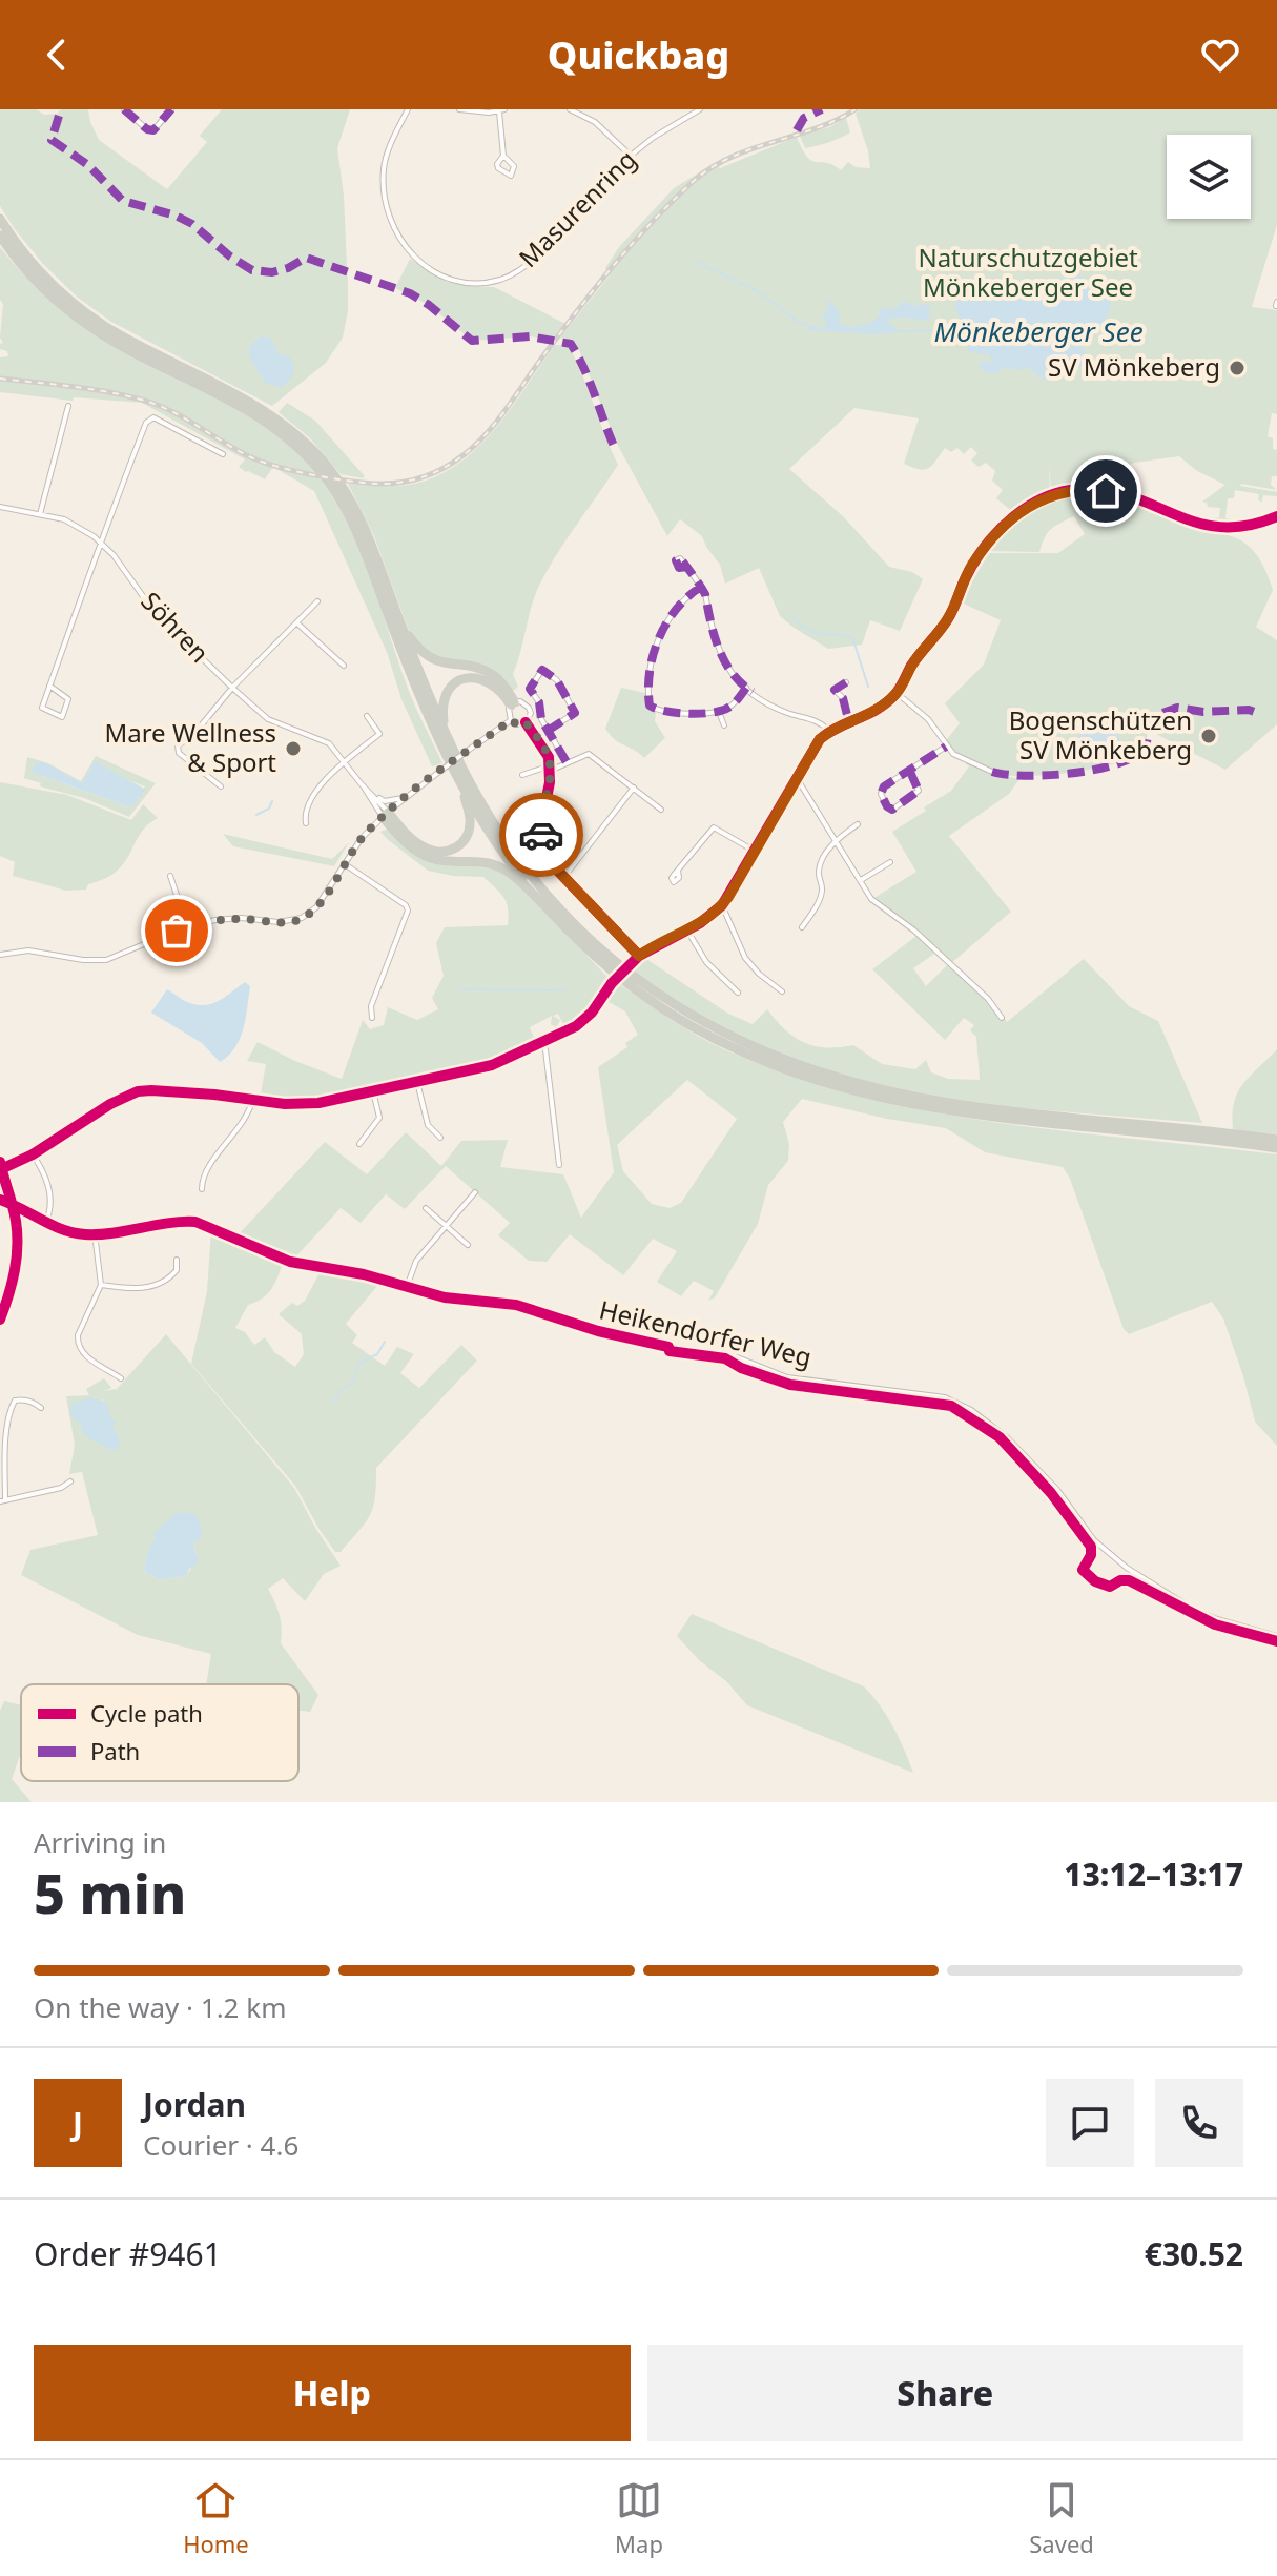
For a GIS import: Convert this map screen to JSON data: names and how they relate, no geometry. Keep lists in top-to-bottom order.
{
  "streets": {
    "street": ["Masurenring", "Söhren", "Heikendorfer Weg"]
  },
  "water": ["Mönkeberger See"],
  "parks": ["Naturschutzgebiet Mönkeberger See"],
  "places": ["SV Mönkeberg", "Bogenschützen SV Mönkeberg", "Mare Wellness & Sport"],
  "legend": ["Cycle path", "Path"],
  "page": {
    "header": "Quickbag",
    "heading": ["5 min", "Arriving in", "13:12–13:17"],
    "panel": [
      "Jordan",
      "Courier · 4.6",
      "Order #9461",
      "€30.52"
    ],
    "bar": "On the way · 1.2 km",
    "round": "J",
    "buttons": ["Help", "Share"],
    "tabs": ["Home", "Map", "Saved"]
  }
}
